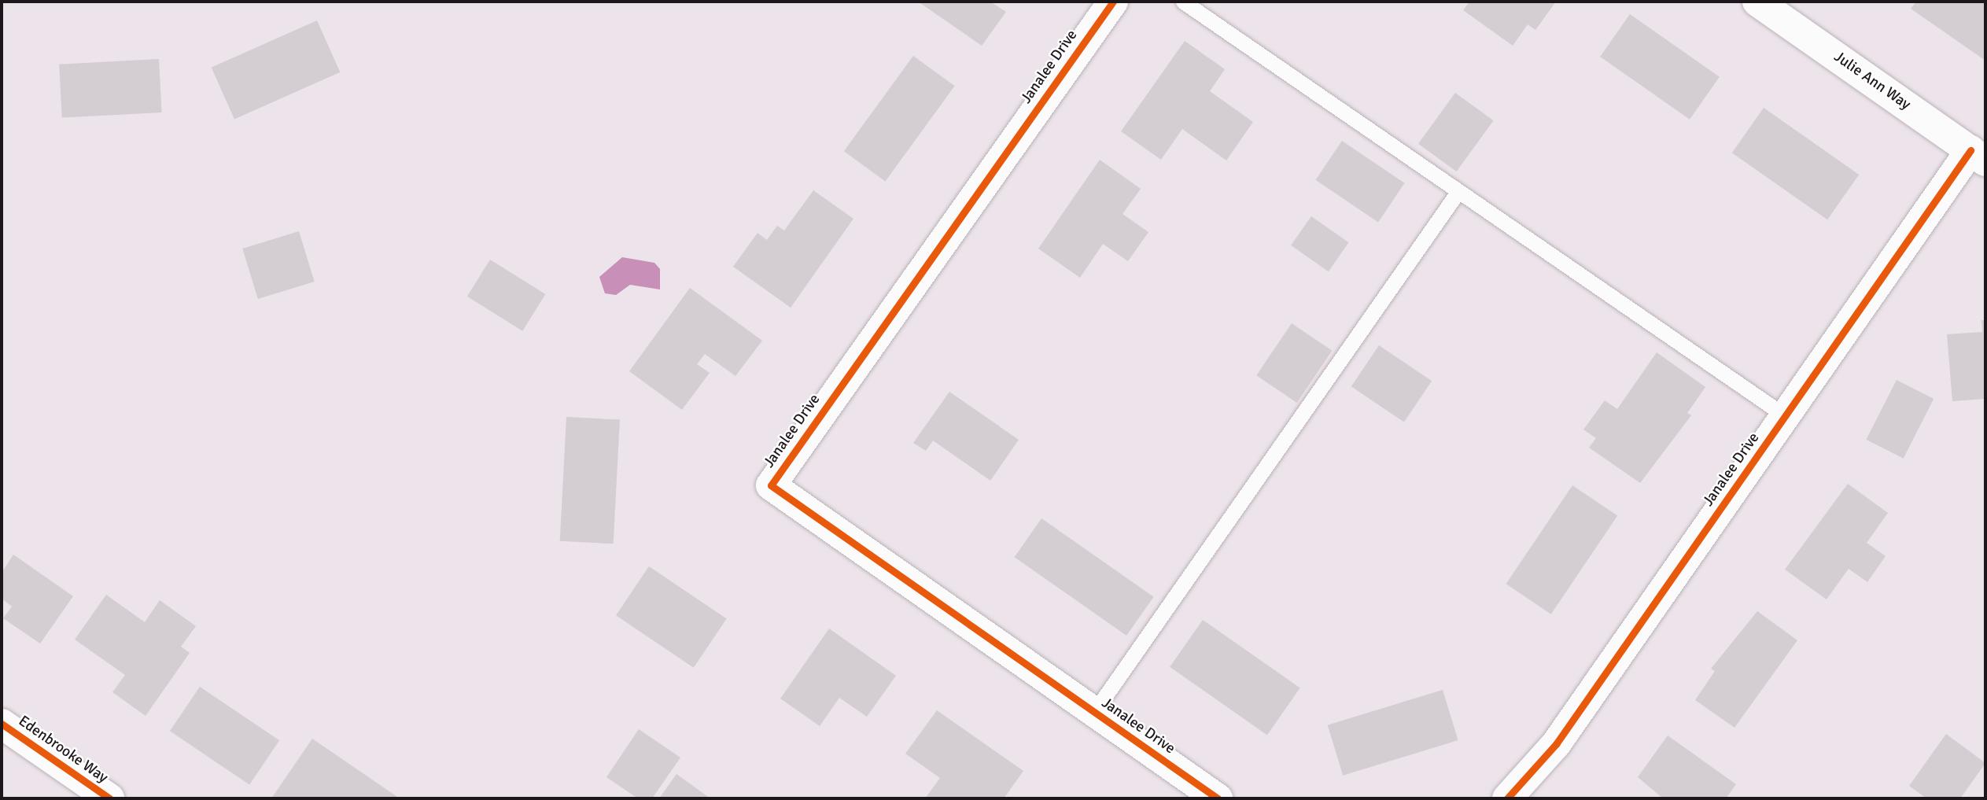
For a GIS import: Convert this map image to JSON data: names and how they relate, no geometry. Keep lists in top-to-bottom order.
{
  "streets": {
    "street": ["Janalee Drive", "Julie Ann Way", "Edenbrooke Way"]
  },
  "crossings": [
    ["Janalee Drive", "Julie Ann Way"]
  ]
}
